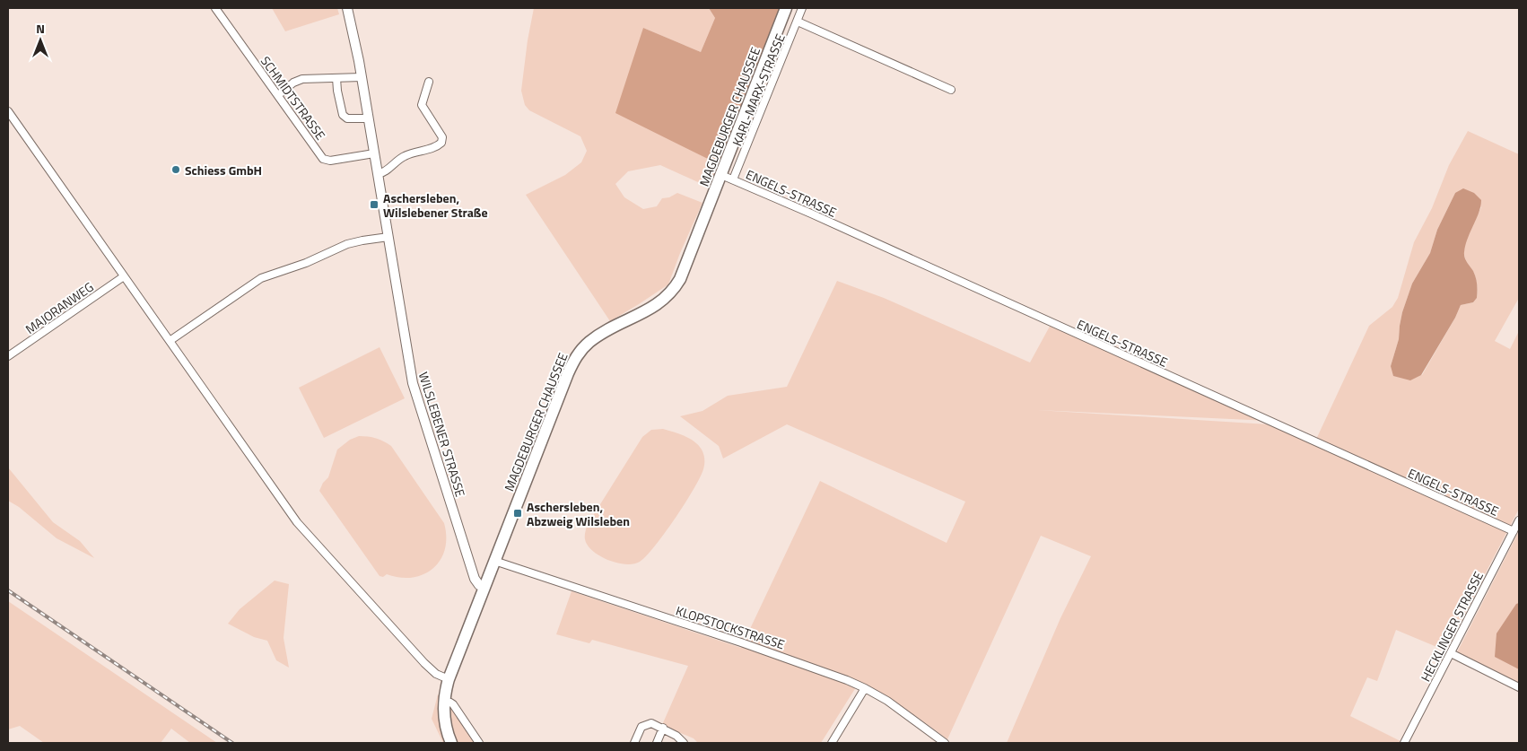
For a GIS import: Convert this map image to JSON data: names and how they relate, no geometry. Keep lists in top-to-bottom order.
{
  "streets": {
    "main road": ["MAGDEBURGER CHAUSSEE"],
    "street": [
      "KARL-MARX-STRASSE",
      "SCHMIDTSTRASSE",
      "ENGELS-STRASSE",
      "MAJORANWEG",
      "WILSLEBENER STRASSE",
      "HECKLINGER STRASSE",
      "KLOPSTOCKSTRASSE"
    ]
  },
  "crossings": [
    ["KARL-MARX-STRASSE", "ENGELS-STRASSE"],
    ["SCHMIDTSTRASSE", "WILSLEBENER STRASSE"],
    ["MAGDEBURGER CHAUSSEE", "ENGELS-STRASSE"],
    ["MAGDEBURGER CHAUSSEE", "WILSLEBENER STRASSE"],
    ["MAGDEBURGER CHAUSSEE", "KLOPSTOCKSTRASSE"],
    ["ENGELS-STRASSE", "HECKLINGER STRASSE"]
  ],
  "places": {
    "other": ["Schiess GmbH"],
    "transit": ["Aschersleben, Wilslebener Straße", "Aschersleben, Abzweig Wilsleben"]
  },
  "north": "top"
}
